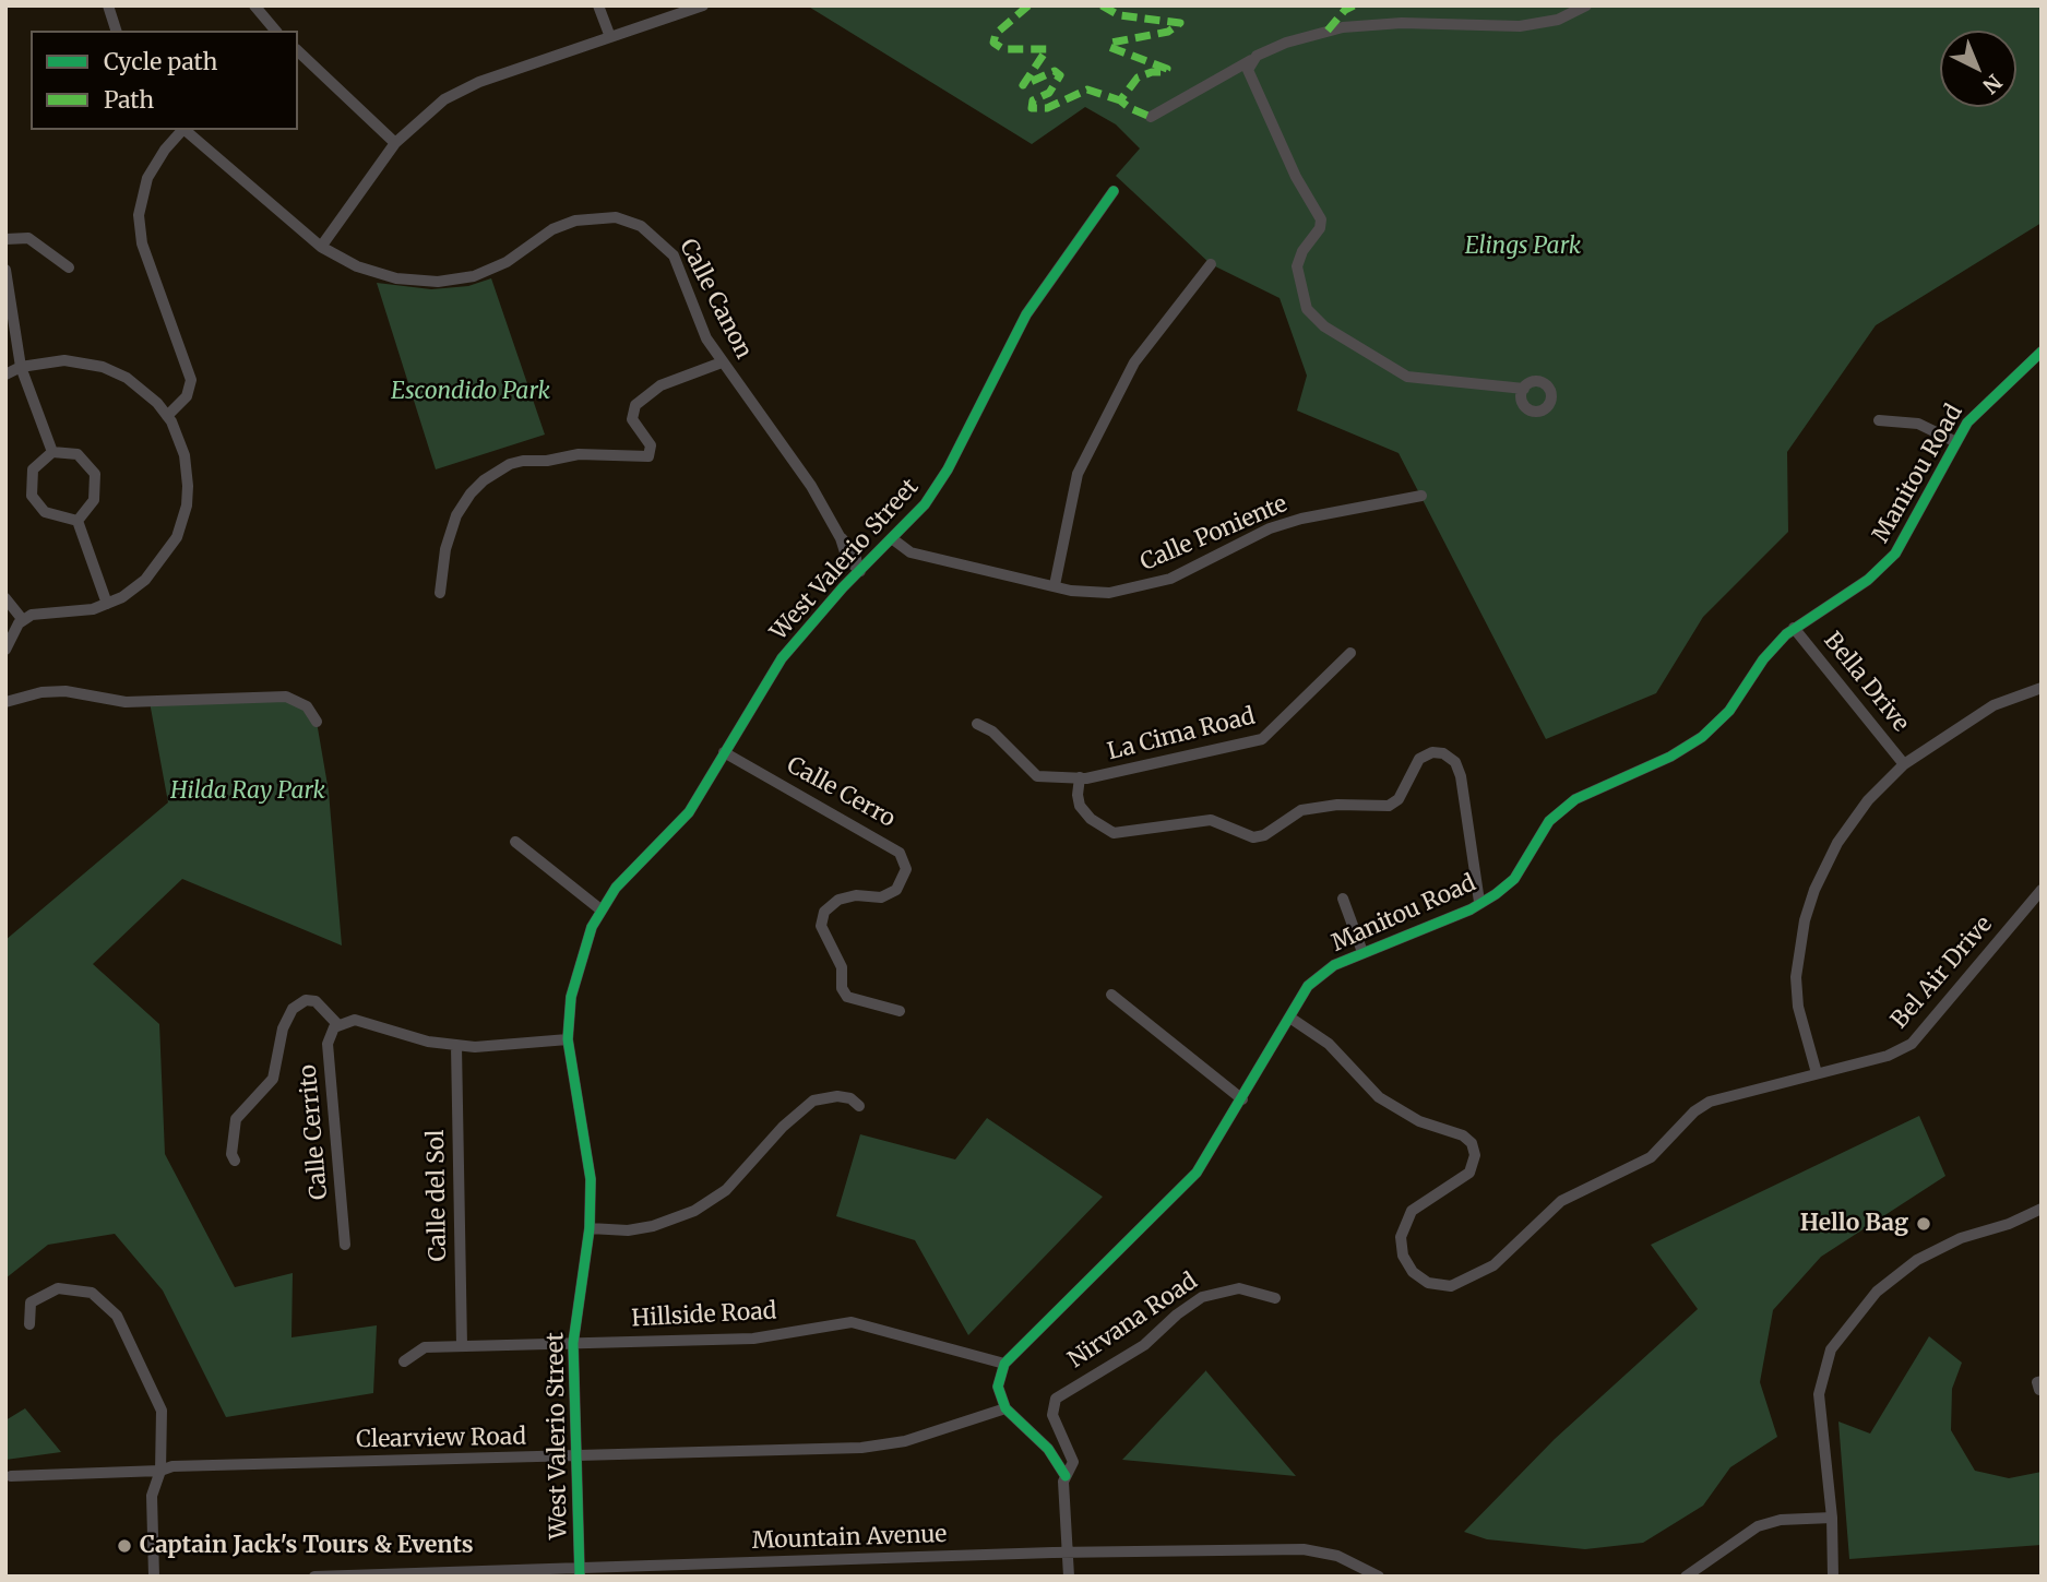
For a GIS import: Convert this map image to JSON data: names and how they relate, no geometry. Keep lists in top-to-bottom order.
{
  "streets": {
    "street": [
      "Calle Canon",
      "Manitou Road",
      "Calle Poniente",
      "West Valerio Street",
      "Bella Drive",
      "La Cima Road",
      "Calle Cerro",
      "Bel Air Drive",
      "Calle Cerrito",
      "Calle del Sol",
      "Hillside Road",
      "Nirvana Road",
      "Clearview Road",
      "Mountain Avenue"
    ]
  },
  "crossings": [
    ["Calle Canon", "West Valerio Street"],
    ["Manitou Road", "Bella Drive"],
    ["Manitou Road", "La Cima Road"],
    ["Manitou Road", "Bel Air Drive"],
    ["Manitou Road", "Hillside Road"],
    ["Calle Poniente", "West Valerio Street"],
    ["West Valerio Street", "Calle Cerro"],
    ["West Valerio Street", "Hillside Road"],
    ["West Valerio Street", "Clearview Road"],
    ["West Valerio Street", "Mountain Avenue"],
    ["Calle del Sol", "Hillside Road"],
    ["Nirvana Road", "Mountain Avenue"]
  ],
  "parks": ["Elings Park", "Escondido Park", "Hilda Ray Park"],
  "places": ["Hello Bag", "Captain Jack's Tours & Events"],
  "legend": ["Cycle path", "Path"],
  "north": "bottom right"
}
